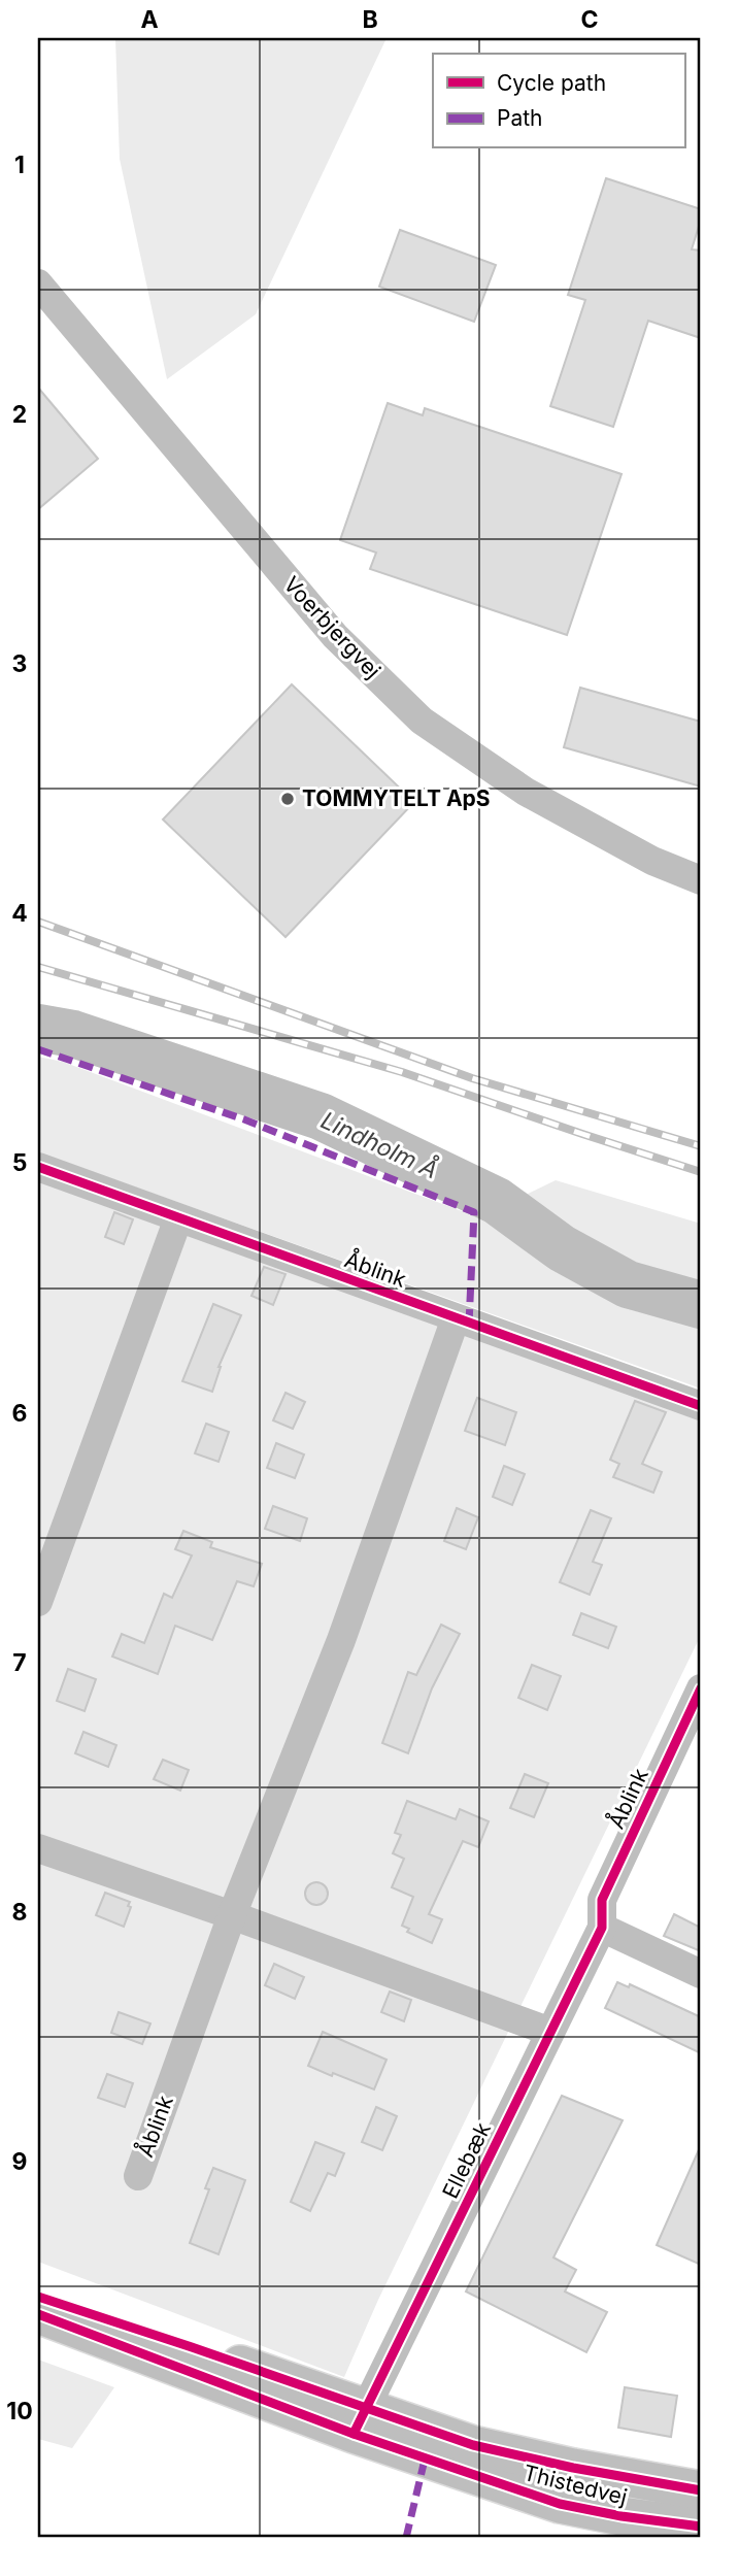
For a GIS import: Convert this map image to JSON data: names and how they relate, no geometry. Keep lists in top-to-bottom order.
{
  "streets": {
    "main road": ["Thistedvej"],
    "street": ["Voerbjergvej", "Åblink", "Ellebæk"]
  },
  "crossings": [
    ["Åblink", "Ellebæk"],
    ["Ellebæk", "Thistedvej"]
  ],
  "water": ["Lindholm Å"],
  "places": ["TOMMYTELT ApS"],
  "legend": ["Cycle path", "Path"],
  "grid": {
    "columns": ["A", "B", "C"],
    "rows": [
      "1",
      "2",
      "3",
      "4",
      "5",
      "6",
      "7",
      "8",
      "9",
      "10"
    ]
  }
}
